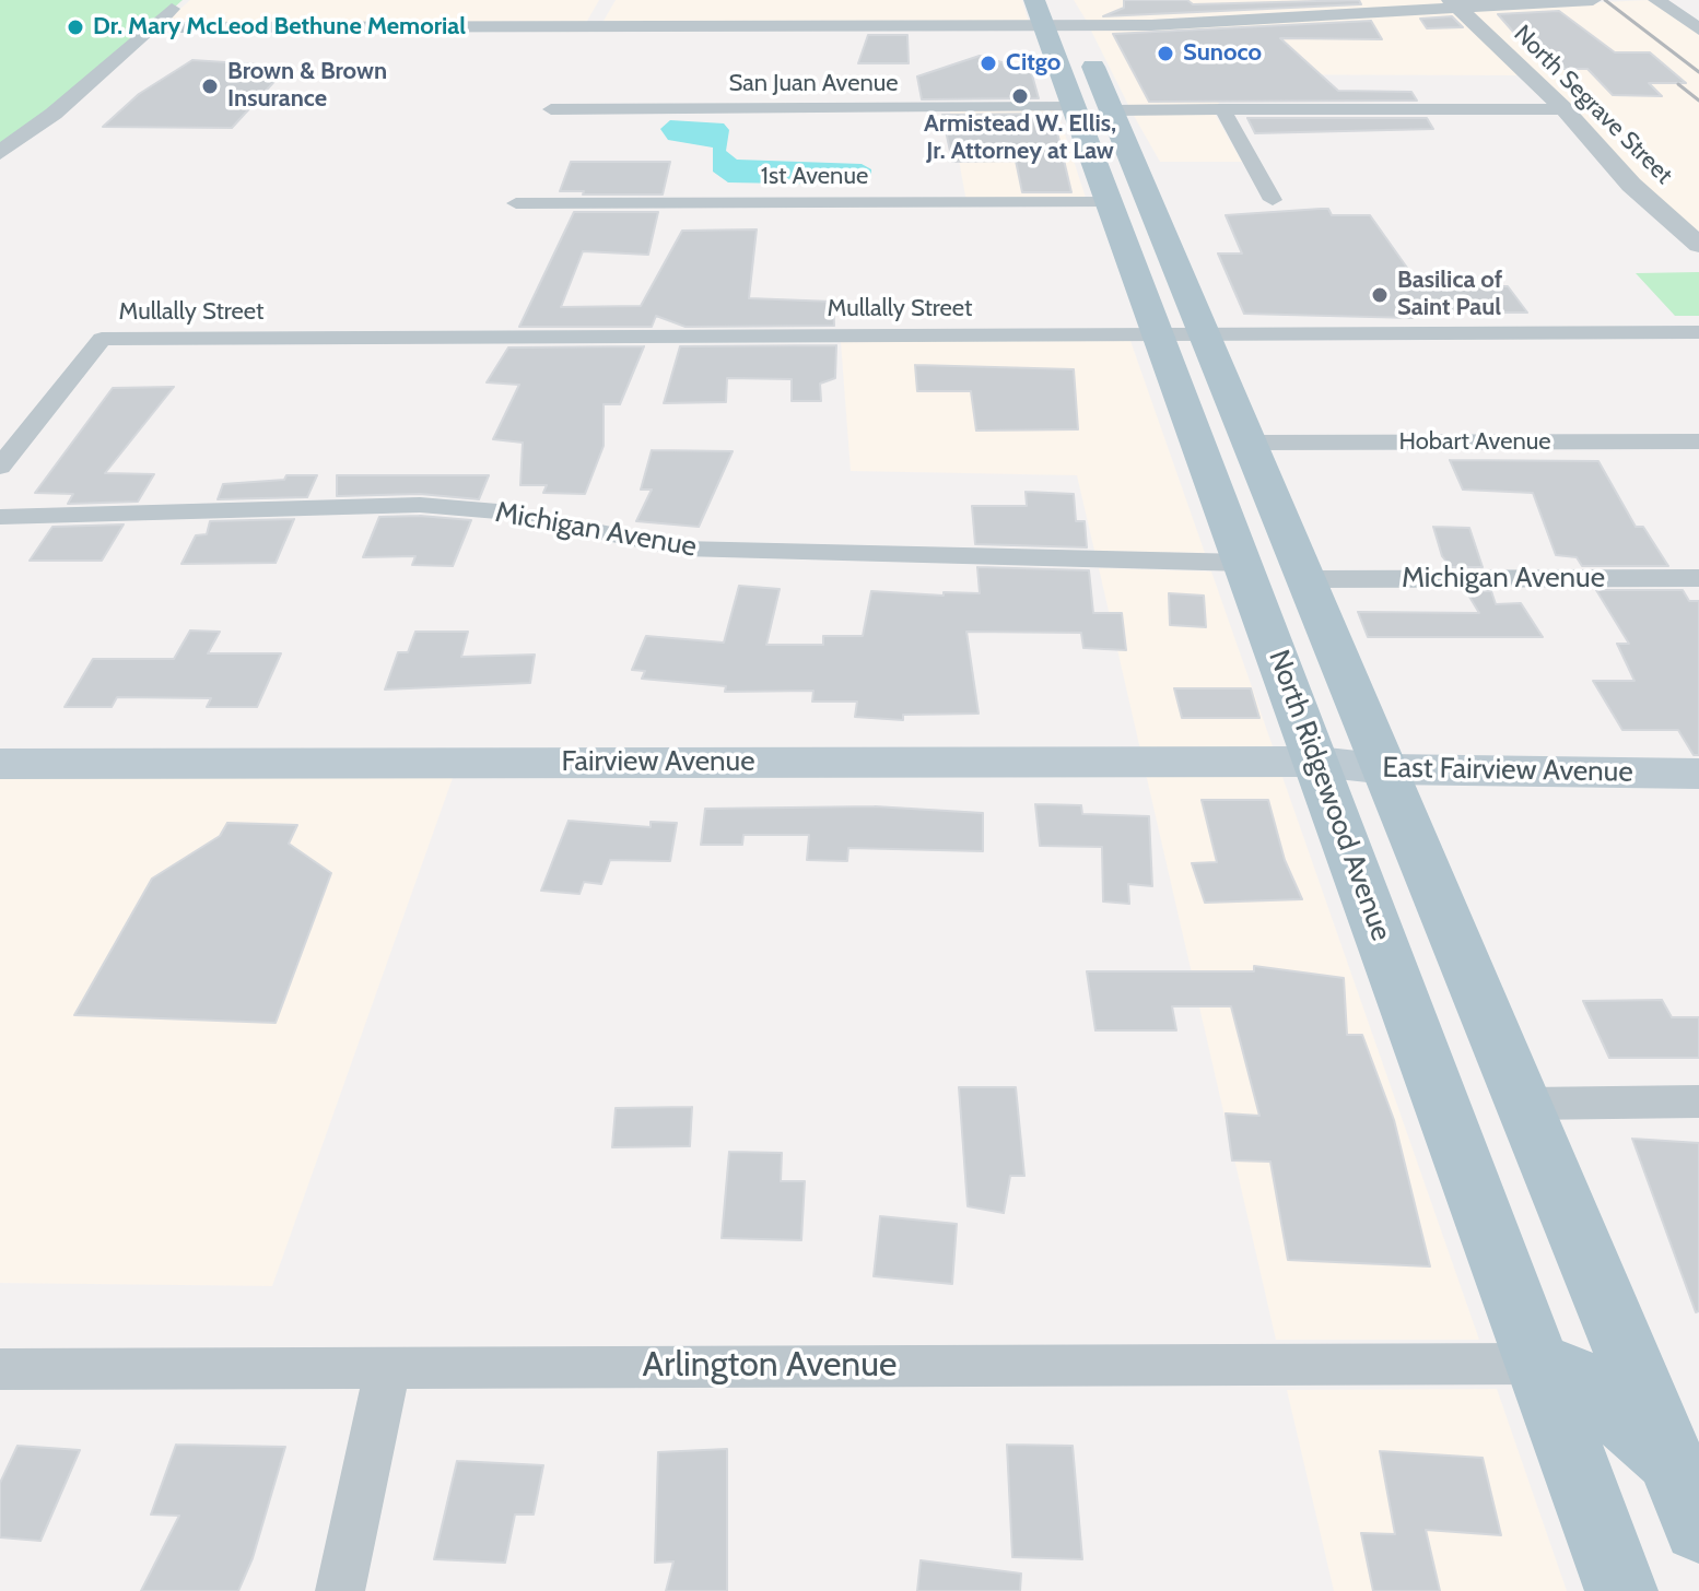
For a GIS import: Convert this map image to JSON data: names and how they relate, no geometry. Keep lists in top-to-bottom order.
{
  "streets": {
    "main road": ["Fairview Avenue", "East Fairview Avenue", "North Ridgewood Avenue"],
    "street": [
      "San Juan Avenue",
      "North Segrave Street",
      "1st Avenue",
      "Mullally Street",
      "Hobart Avenue",
      "Michigan Avenue",
      "Arlington Avenue"
    ]
  },
  "crossings": [
    ["San Juan Avenue", "North Ridgewood Avenue"],
    ["1st Avenue", "North Ridgewood Avenue"],
    ["Mullally Street", "North Ridgewood Avenue"],
    ["Hobart Avenue", "North Ridgewood Avenue"],
    ["Michigan Avenue", "North Ridgewood Avenue"],
    ["Fairview Avenue", "East Fairview Avenue"],
    ["Fairview Avenue", "North Ridgewood Avenue"],
    ["East Fairview Avenue", "North Ridgewood Avenue"],
    ["North Ridgewood Avenue", "Arlington Avenue"]
  ],
  "places": [
    "Dr. Mary McLeod Bethune Memorial",
    "Sunoco",
    "Citgo",
    "Brown & Brown Insurance",
    "Armistead W. Ellis, Jr. Attorney at Law",
    "Basilica of Saint Paul"
  ]
}
